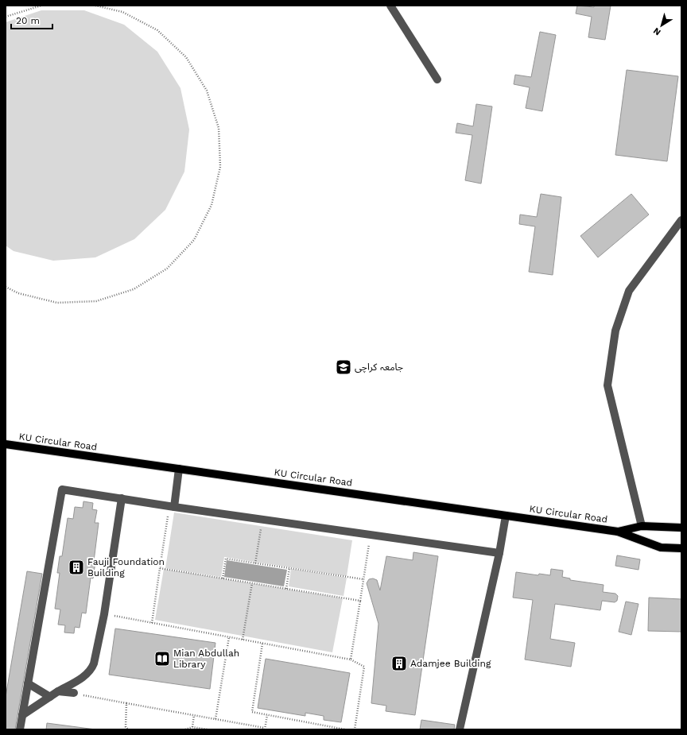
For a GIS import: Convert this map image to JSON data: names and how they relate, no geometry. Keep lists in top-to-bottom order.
{
  "streets": {
    "main road": ["KU Circular Road"]
  },
  "places": {
    "school or university": ["جامعہ کراچی"],
    "building": ["Fauji Foundation Building", "Adamjee Building"],
    "library": ["Mian Abdullah Library"]
  },
  "scale_bar": "20 m",
  "north": "bottom left"
}
